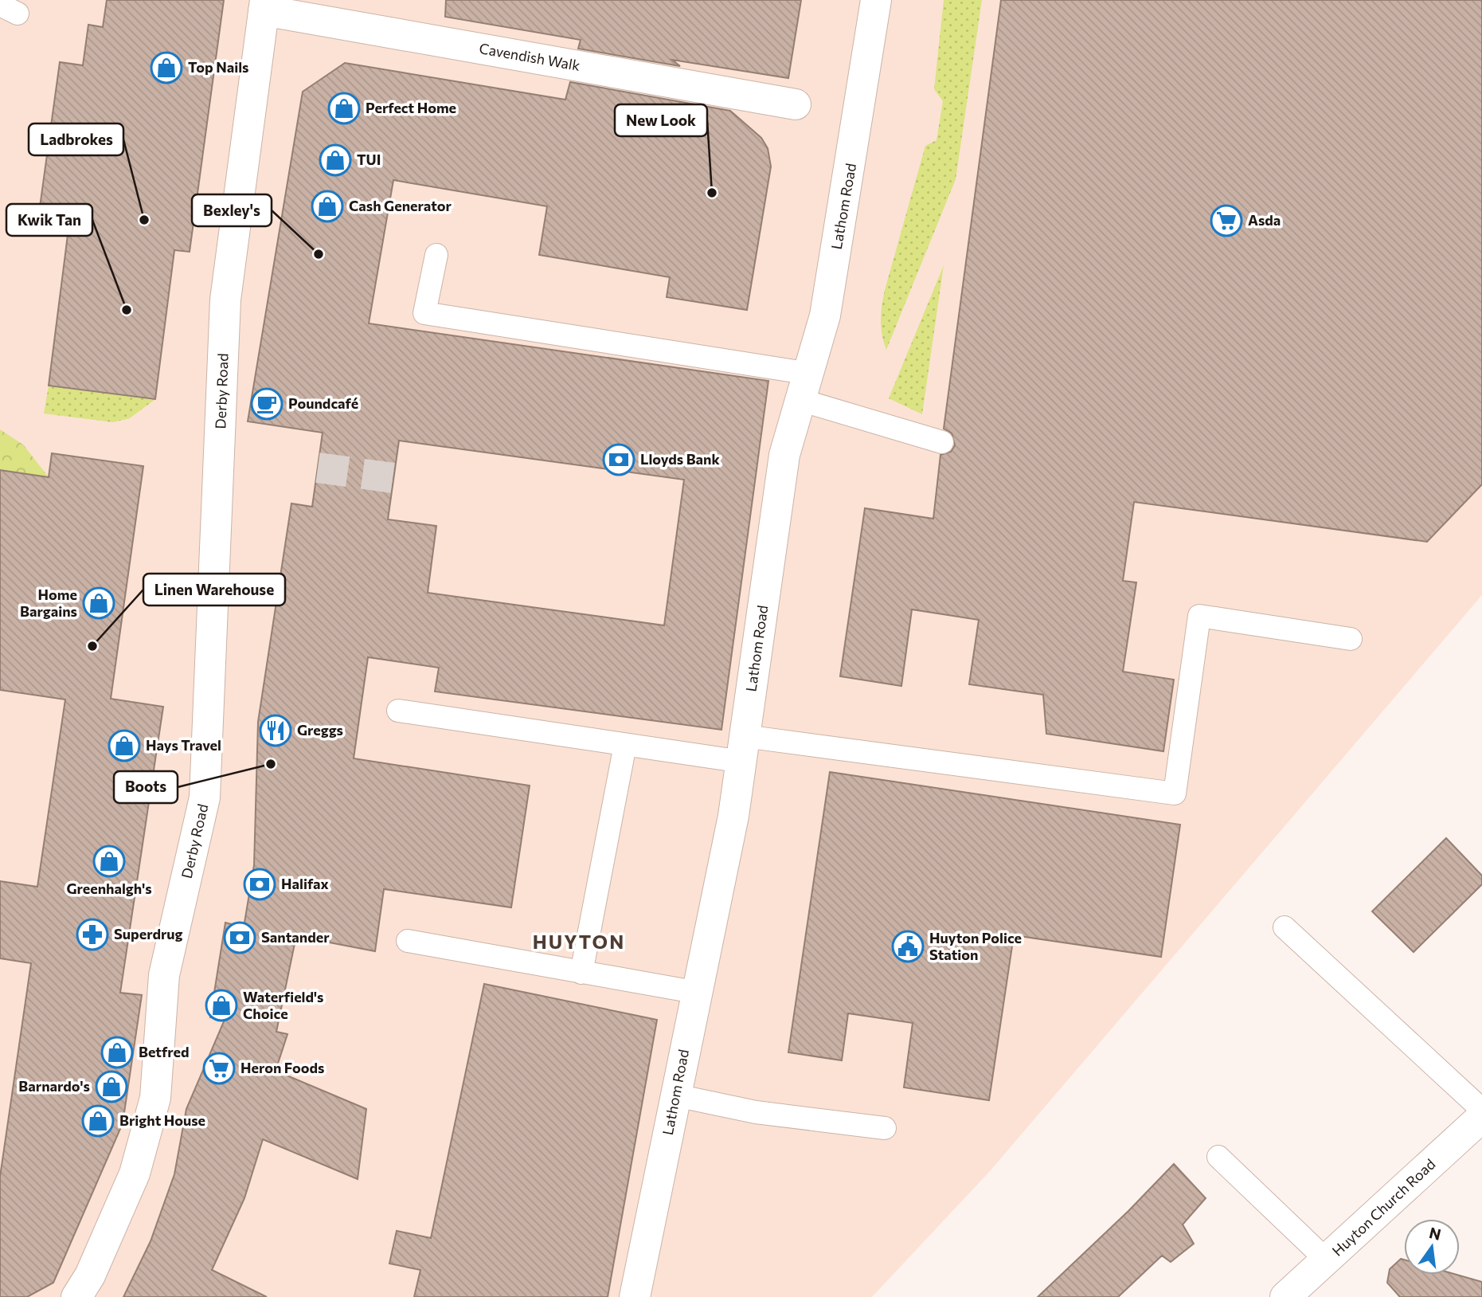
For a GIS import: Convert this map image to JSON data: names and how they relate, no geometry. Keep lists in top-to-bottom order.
{
  "streets": {
    "street": [
      "Cavendish Walk",
      "Lathom Road",
      "Derby Road",
      "Huyton Church Road"
    ]
  },
  "crossings": [
    ["Cavendish Walk", "Derby Road"]
  ],
  "districts": ["HUYTON"],
  "places": {
    "shop": [
      "Top Nails",
      "Perfect Home",
      "TUI",
      "Cash Generator",
      "Home Bargains",
      "Hays Travel",
      "Greenhalgh's",
      "Waterfield's Choice",
      "Betfred",
      "Barnardo's",
      "Bright House"
    ],
    "other": [
      "New Look",
      "Ladbrokes",
      "Bexley's",
      "Kwik Tan",
      "Linen Warehouse",
      "Boots"
    ],
    "supermarket": ["Asda", "Heron Foods"],
    "cafe": ["Poundcafé"],
    "bank": ["Lloyds Bank", "Halifax", "Santander"],
    "restaurant": ["Greggs"],
    "pharmacy": ["Superdrug"],
    "public building": ["Huyton Police Station"]
  },
  "north": "top"
}
